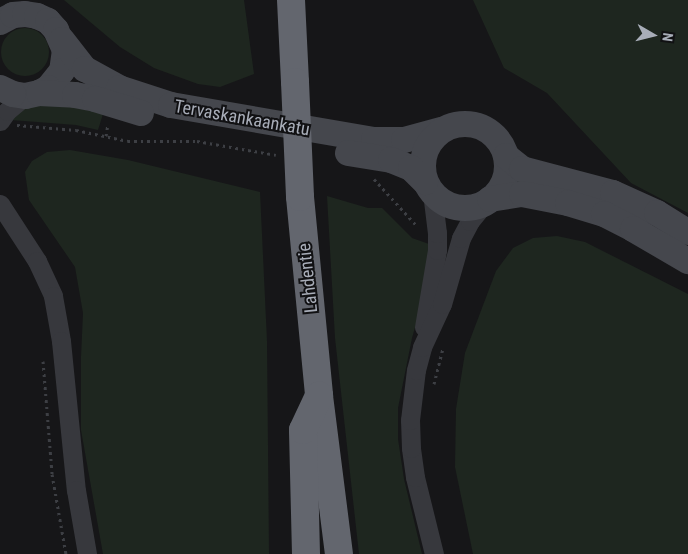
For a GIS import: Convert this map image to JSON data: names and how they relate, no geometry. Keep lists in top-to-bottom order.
{
  "streets": {
    "highway": ["Lahdentie"],
    "street": ["Tervaskankaankatu"]
  },
  "north": "right"
}
